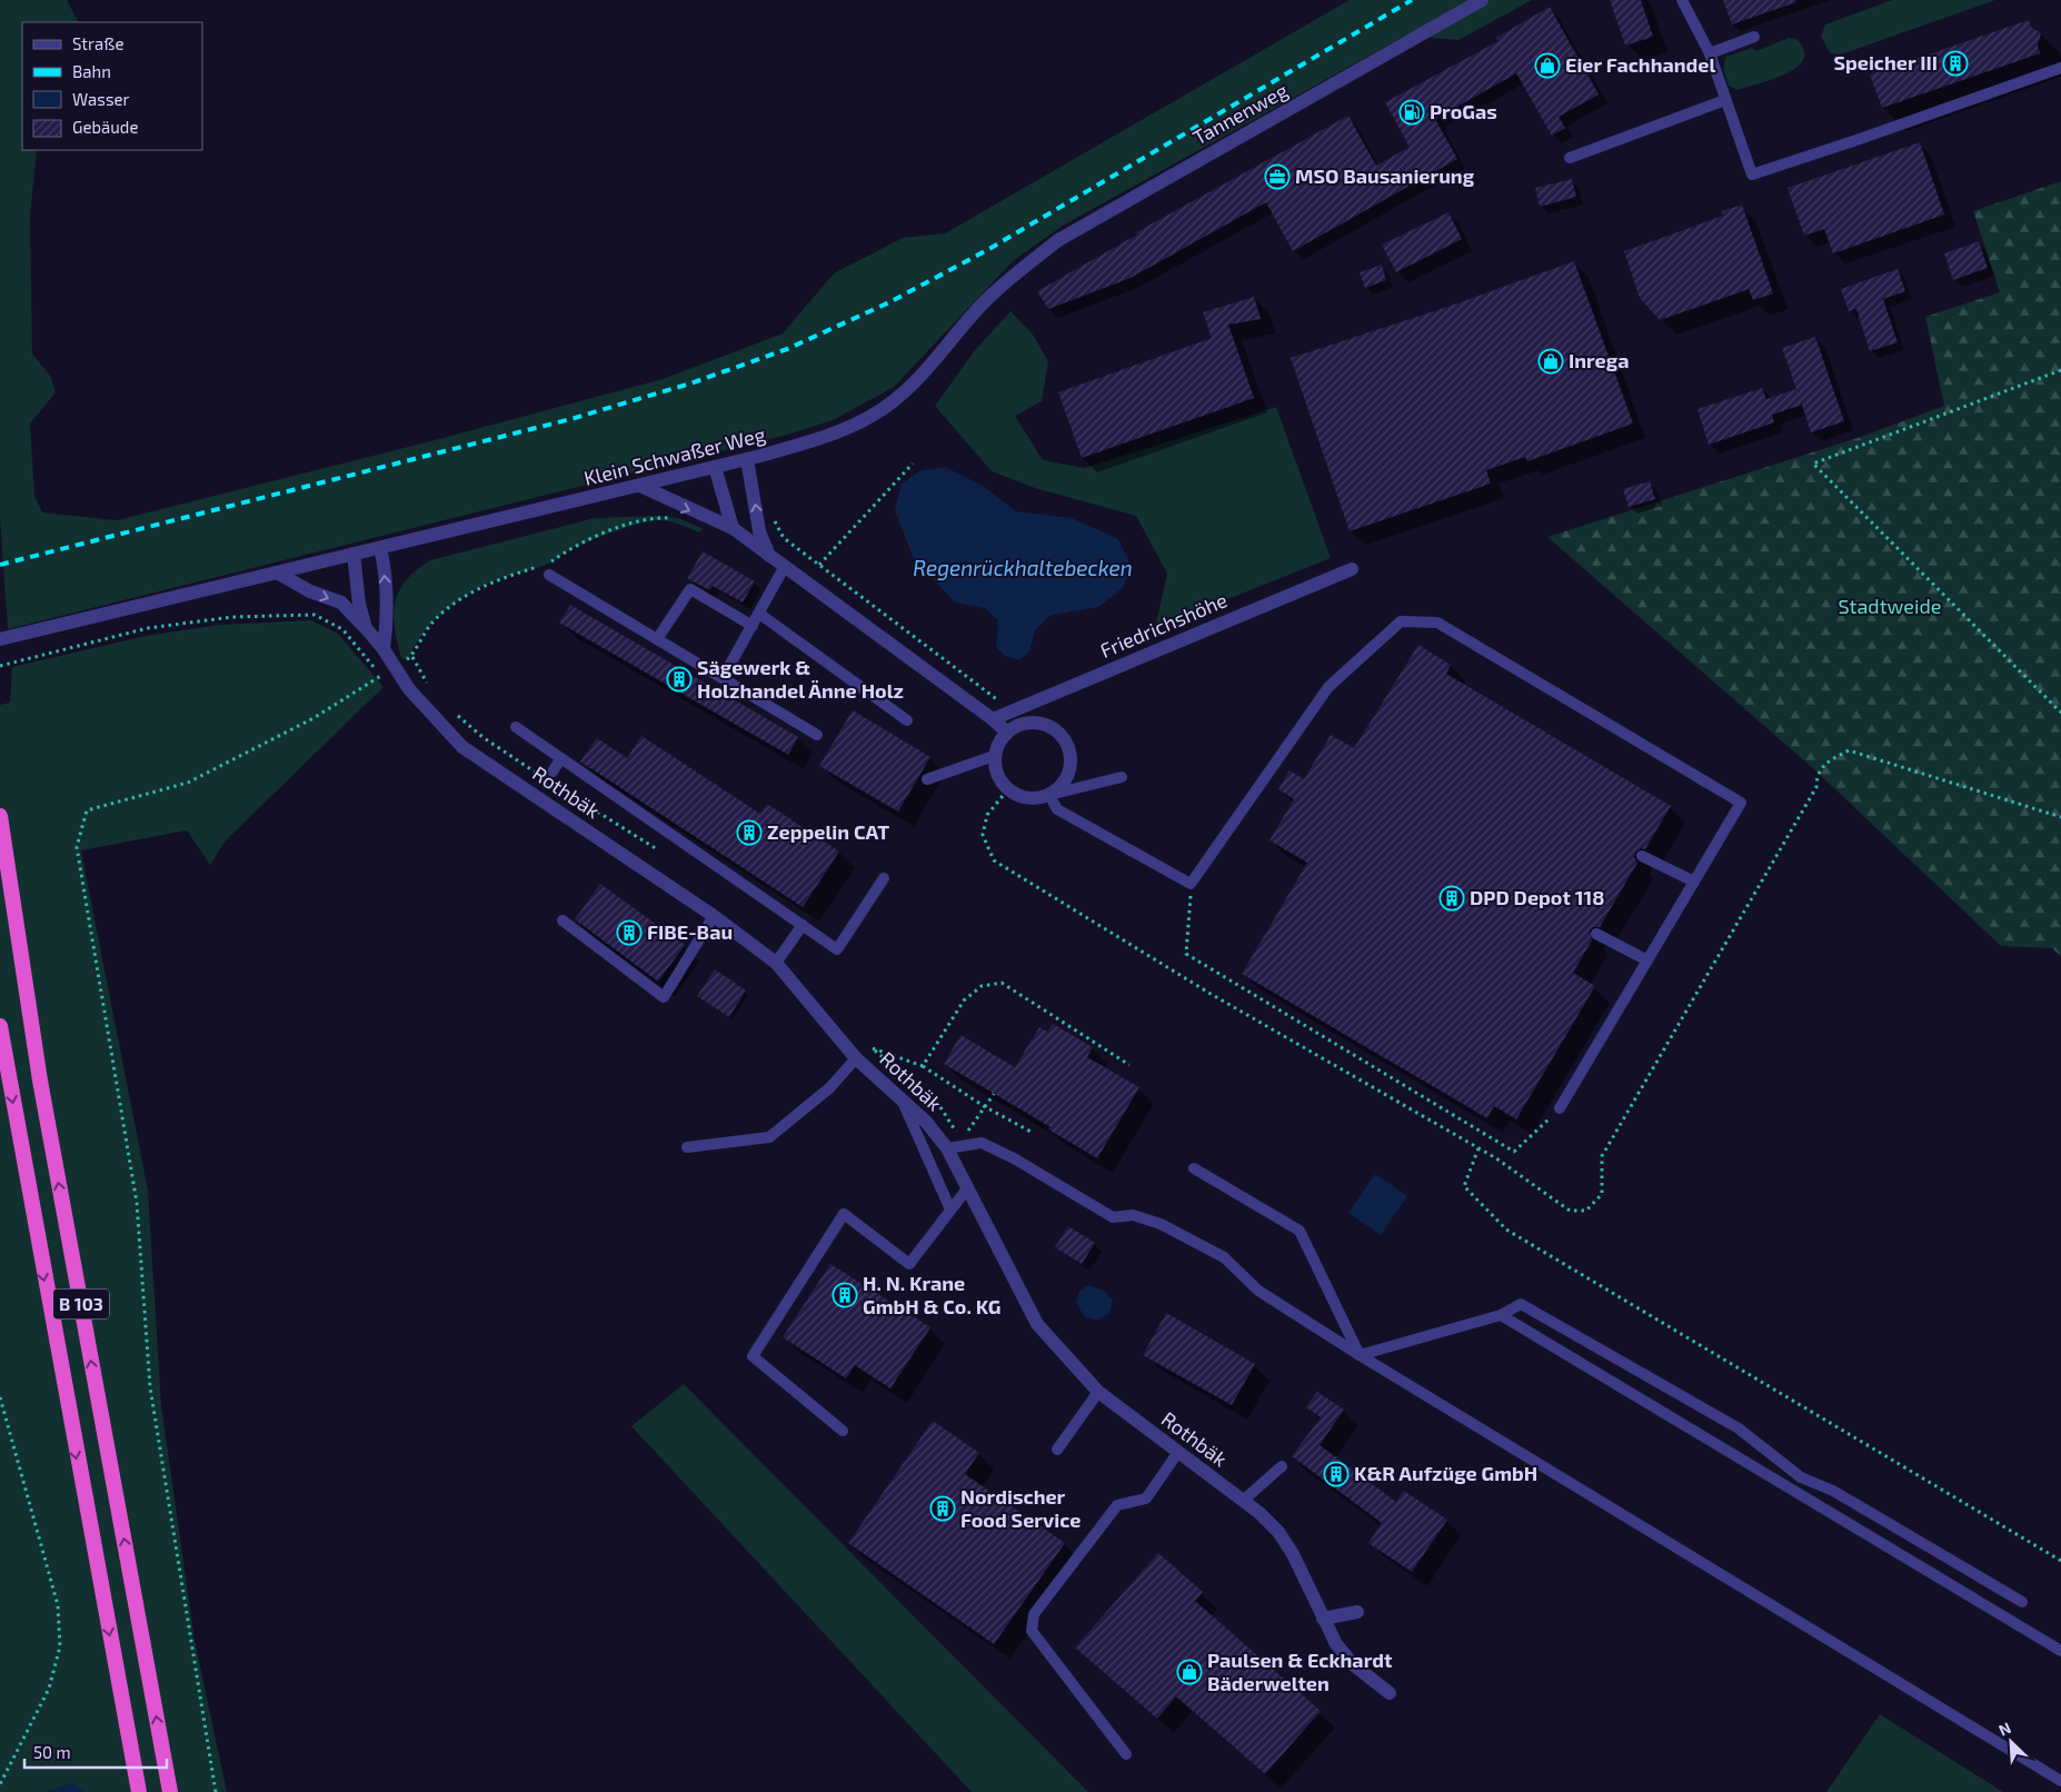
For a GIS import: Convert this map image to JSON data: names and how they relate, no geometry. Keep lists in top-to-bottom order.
{
  "streets": {
    "highway": ["B 103"],
    "street": [
      "Tannenweg",
      "Klein Schwaßer Weg",
      "Friedrichshöhe",
      "Rothbäk"
    ]
  },
  "crossings": [
    ["Tannenweg", "Klein Schwaßer Weg"],
    ["Klein Schwaßer Weg", "Rothbäk"]
  ],
  "water": ["Regenrückhaltebecken"],
  "parks": ["Stadtweide"],
  "places": {
    "building": [
      "Speicher III",
      "Sägewerk & Holzhandel Änne Holz",
      "Zeppelin CAT",
      "DPD Depot 118",
      "FIBE-Bau",
      "H. N. Krane GmbH & Co. KG",
      "K&R Aufzüge GmbH",
      "Nordischer Food Service"
    ],
    "shop": ["Eier Fachhandel", "Inrega", "Paulsen & Eckhardt Bäderwelten"],
    "fuel station": ["ProGas"],
    "office": ["MSO Bausanierung"]
  },
  "legend": [
    "Straße",
    "Bahn",
    "Wasser",
    "Gebäude"
  ],
  "scale_bar": "50 m",
  "north": "top left"
}
